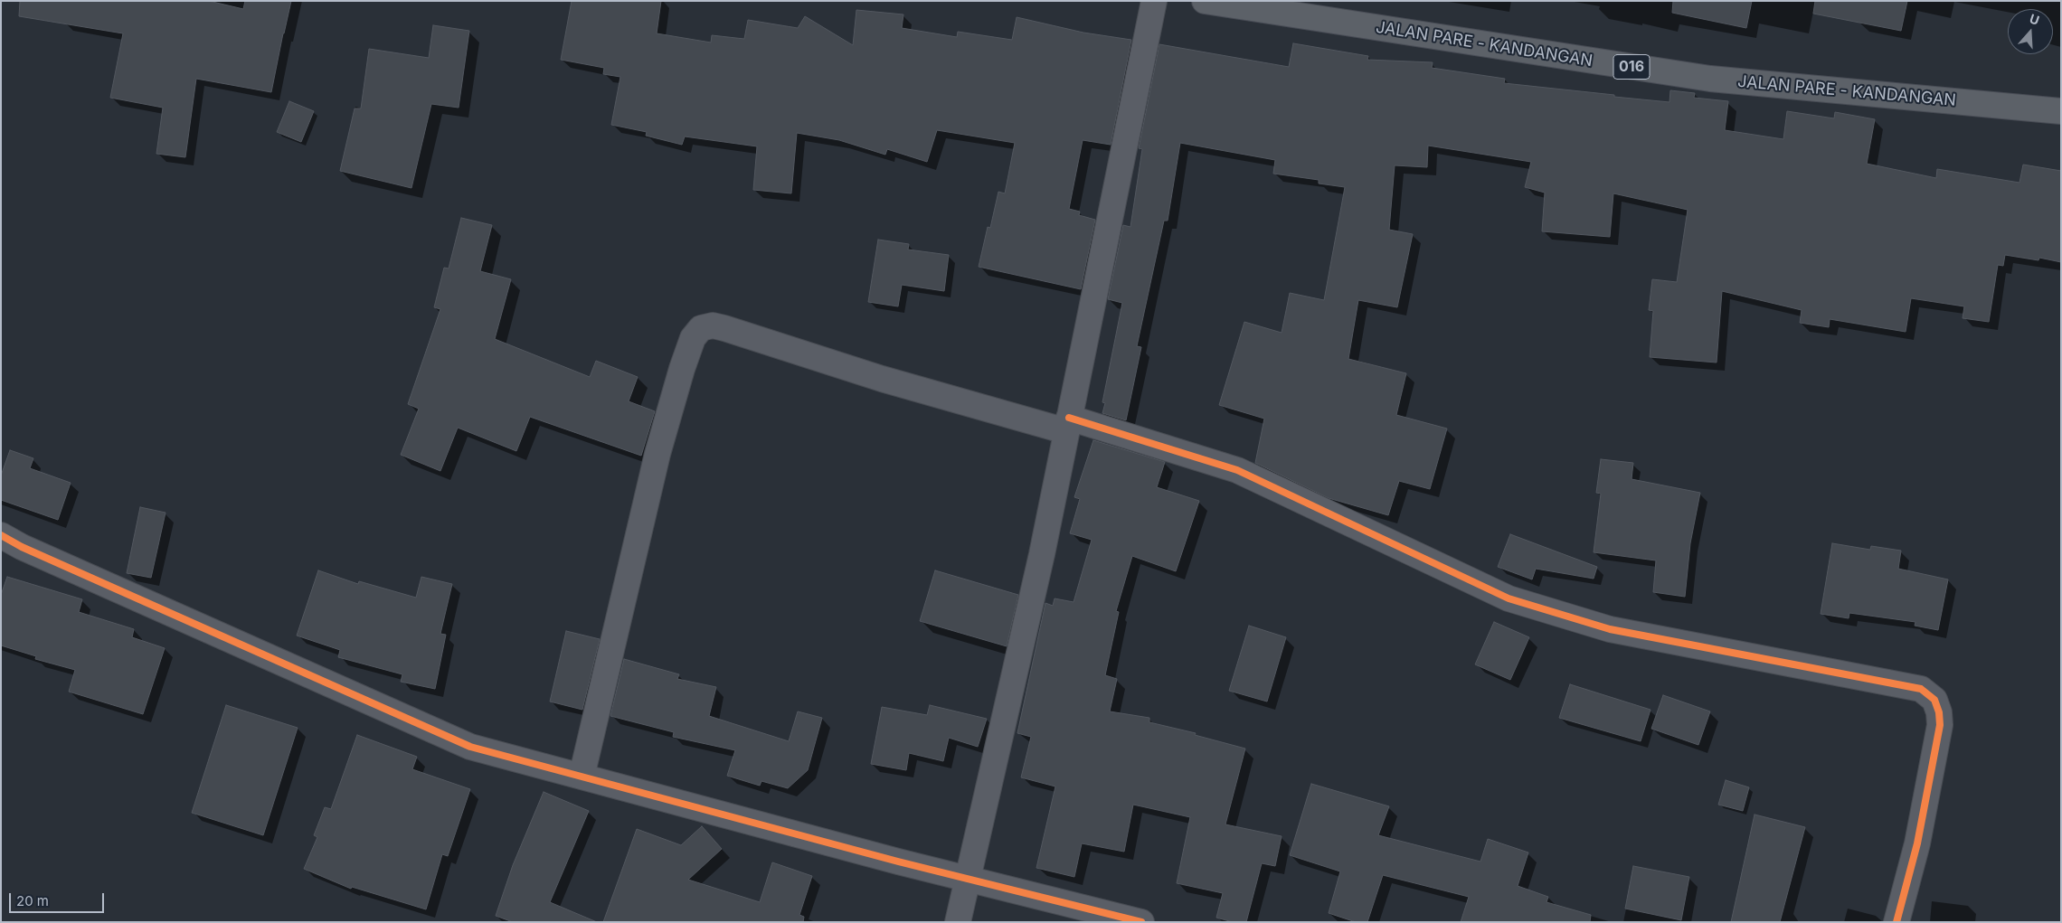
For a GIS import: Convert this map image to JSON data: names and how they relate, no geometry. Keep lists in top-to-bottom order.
{
  "streets": {
    "main road": ["JALAN PARE - KANDANGAN", "016"]
  },
  "scale_bar": "20 m",
  "north": "top"
}
